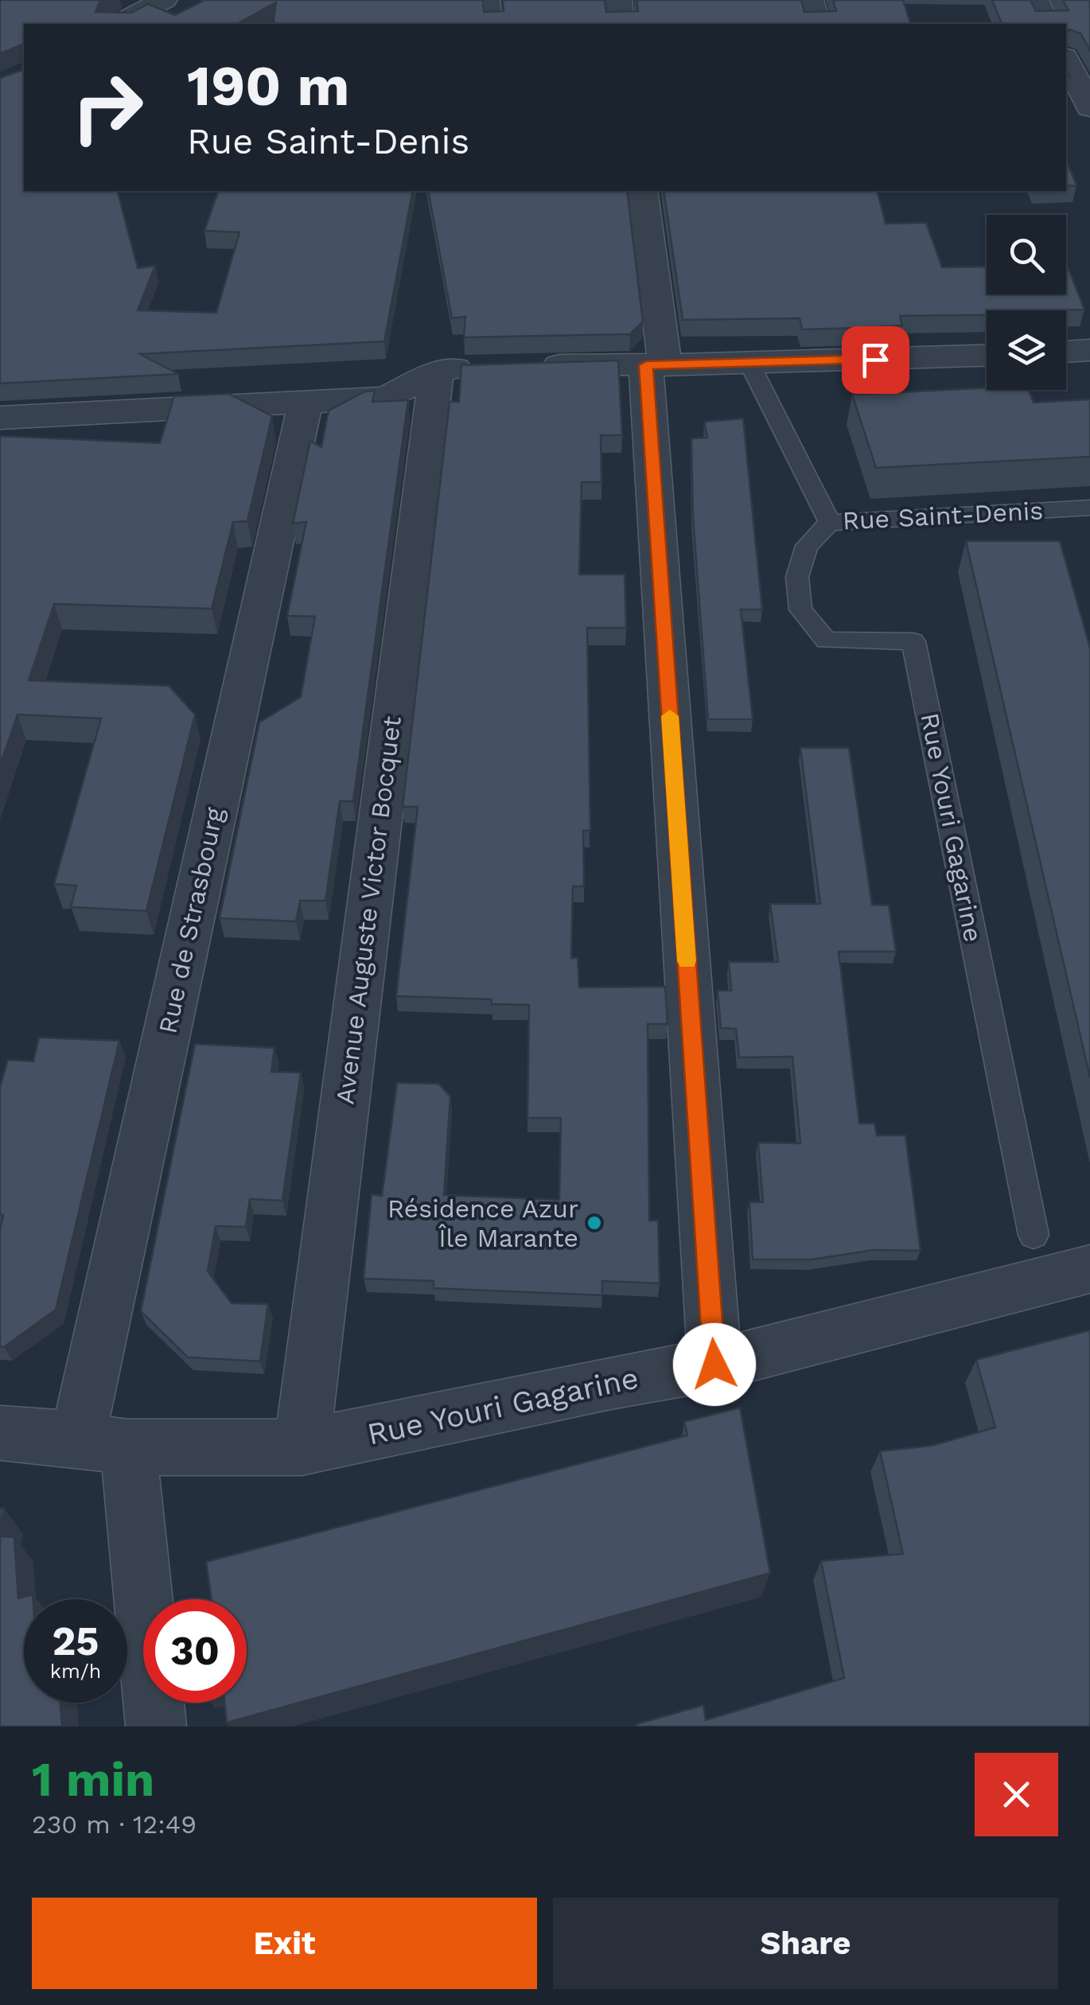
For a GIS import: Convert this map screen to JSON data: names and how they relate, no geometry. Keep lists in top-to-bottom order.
{
  "streets": {
    "street": ["Rue Youri Gagarine", "Avenue Auguste Victor Bocquet", "Rue de Strasbourg"],
    "lane": ["Rue Saint-Denis"]
  },
  "crossings": [
    ["Rue Saint-Denis", "Rue Youri Gagarine"],
    ["Rue Youri Gagarine", "Avenue Auguste Victor Bocquet"],
    ["Rue Youri Gagarine", "Rue de Strasbourg"]
  ],
  "places": ["Résidence Azur Île Marante"],
  "page": {
    "turn": ["190 m", "Rue Saint-Denis"],
    "speed": "25 km/h",
    "limit": "30",
    "heading": ["1 min", "230 m · 12:49"],
    "buttons": ["Exit", "Share"]
  }
}
